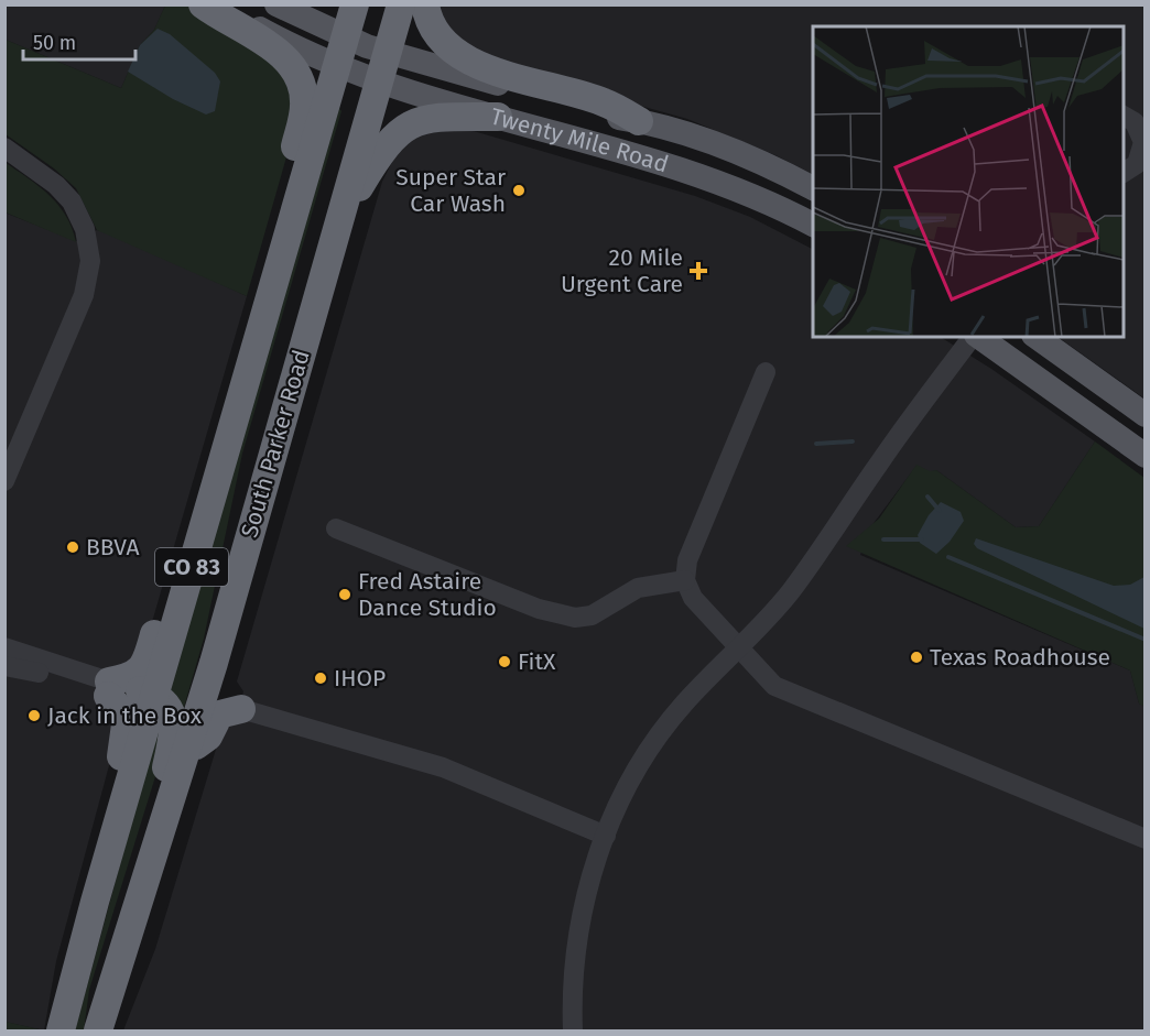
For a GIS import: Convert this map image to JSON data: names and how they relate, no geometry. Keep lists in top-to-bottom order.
{
  "streets": {
    "highway": ["South Parker Road", "CO 83"],
    "main road": ["Twenty Mile Road"]
  },
  "crossings": [
    ["Twenty Mile Road", "South Parker Road"],
    ["South Parker Road", "CO 83"]
  ],
  "places": {
    "other": [
      "Super Star Car Wash",
      "BBVA",
      "Fred Astaire Dance Studio",
      "Texas Roadhouse",
      "FitX",
      "IHOP",
      "Jack in the Box"
    ],
    "health": ["20 Mile Urgent Care"]
  },
  "scale_bar": "50 m"
}
